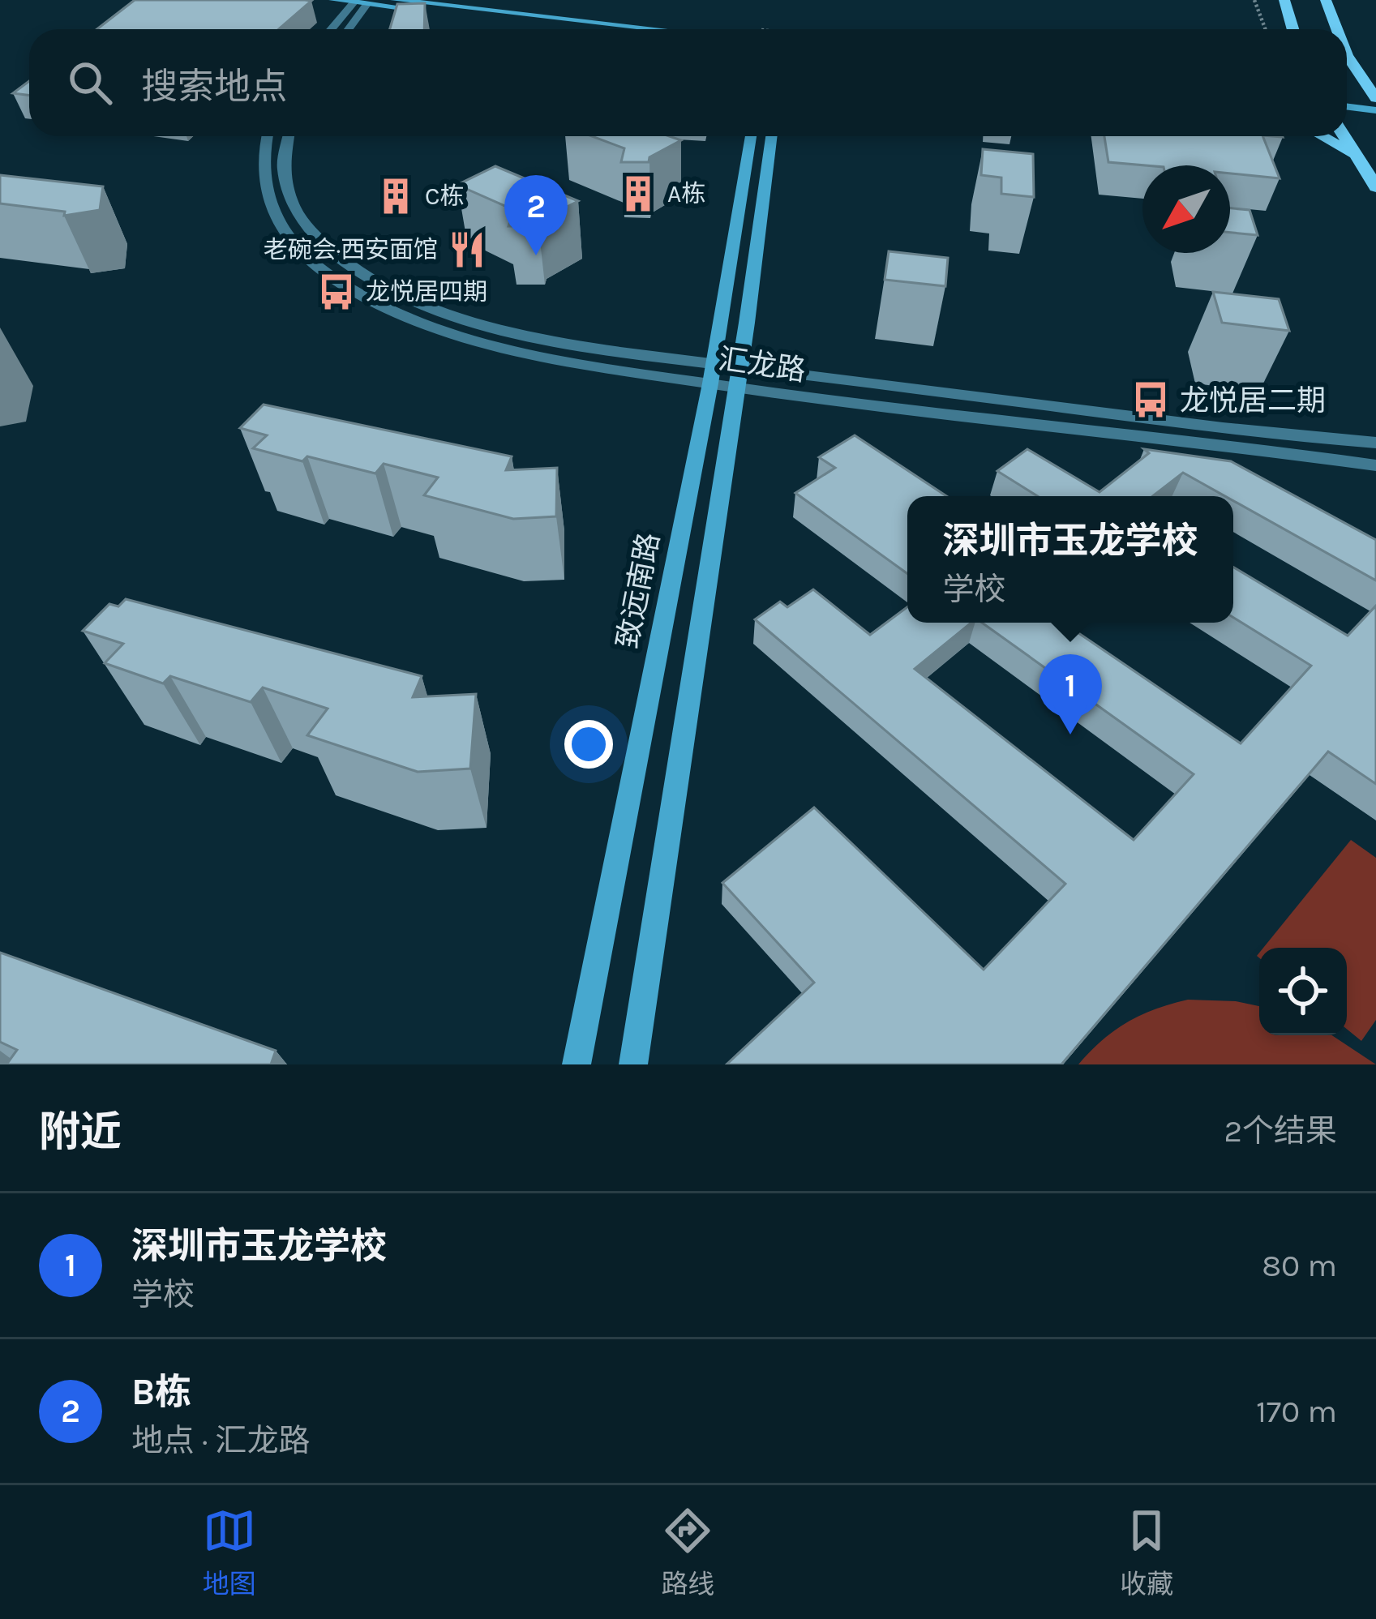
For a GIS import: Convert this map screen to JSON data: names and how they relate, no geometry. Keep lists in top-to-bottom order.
{
  "streets": {
    "street": ["汇龙路", "致远南路"]
  },
  "crossings": [
    ["汇龙路", "致远南路"]
  ],
  "places": {
    "building": ["A栋", "C栋"],
    "restaurant": ["老碗会·西安面馆"],
    "bus stop": ["龙悦居四期", "龙悦居二期"]
  },
  "north": "bottom left",
  "page": {
    "search": "搜索地点",
    "pins": ["2", "1"],
    "popup": ["深圳市玉龙学校", "学校"],
    "heading": ["附近", "2个结果"],
    "list": [
      {
        "mark": "1",
        "name": "深圳市玉龙学校",
        "note": "学校",
        "value": "80 m"
      },
      {
        "mark": "2",
        "name": "B栋",
        "note": "地点 · 汇龙路",
        "value": "170 m"
      }
    ],
    "nav": ["地图", "路线", "收藏"]
  }
}
